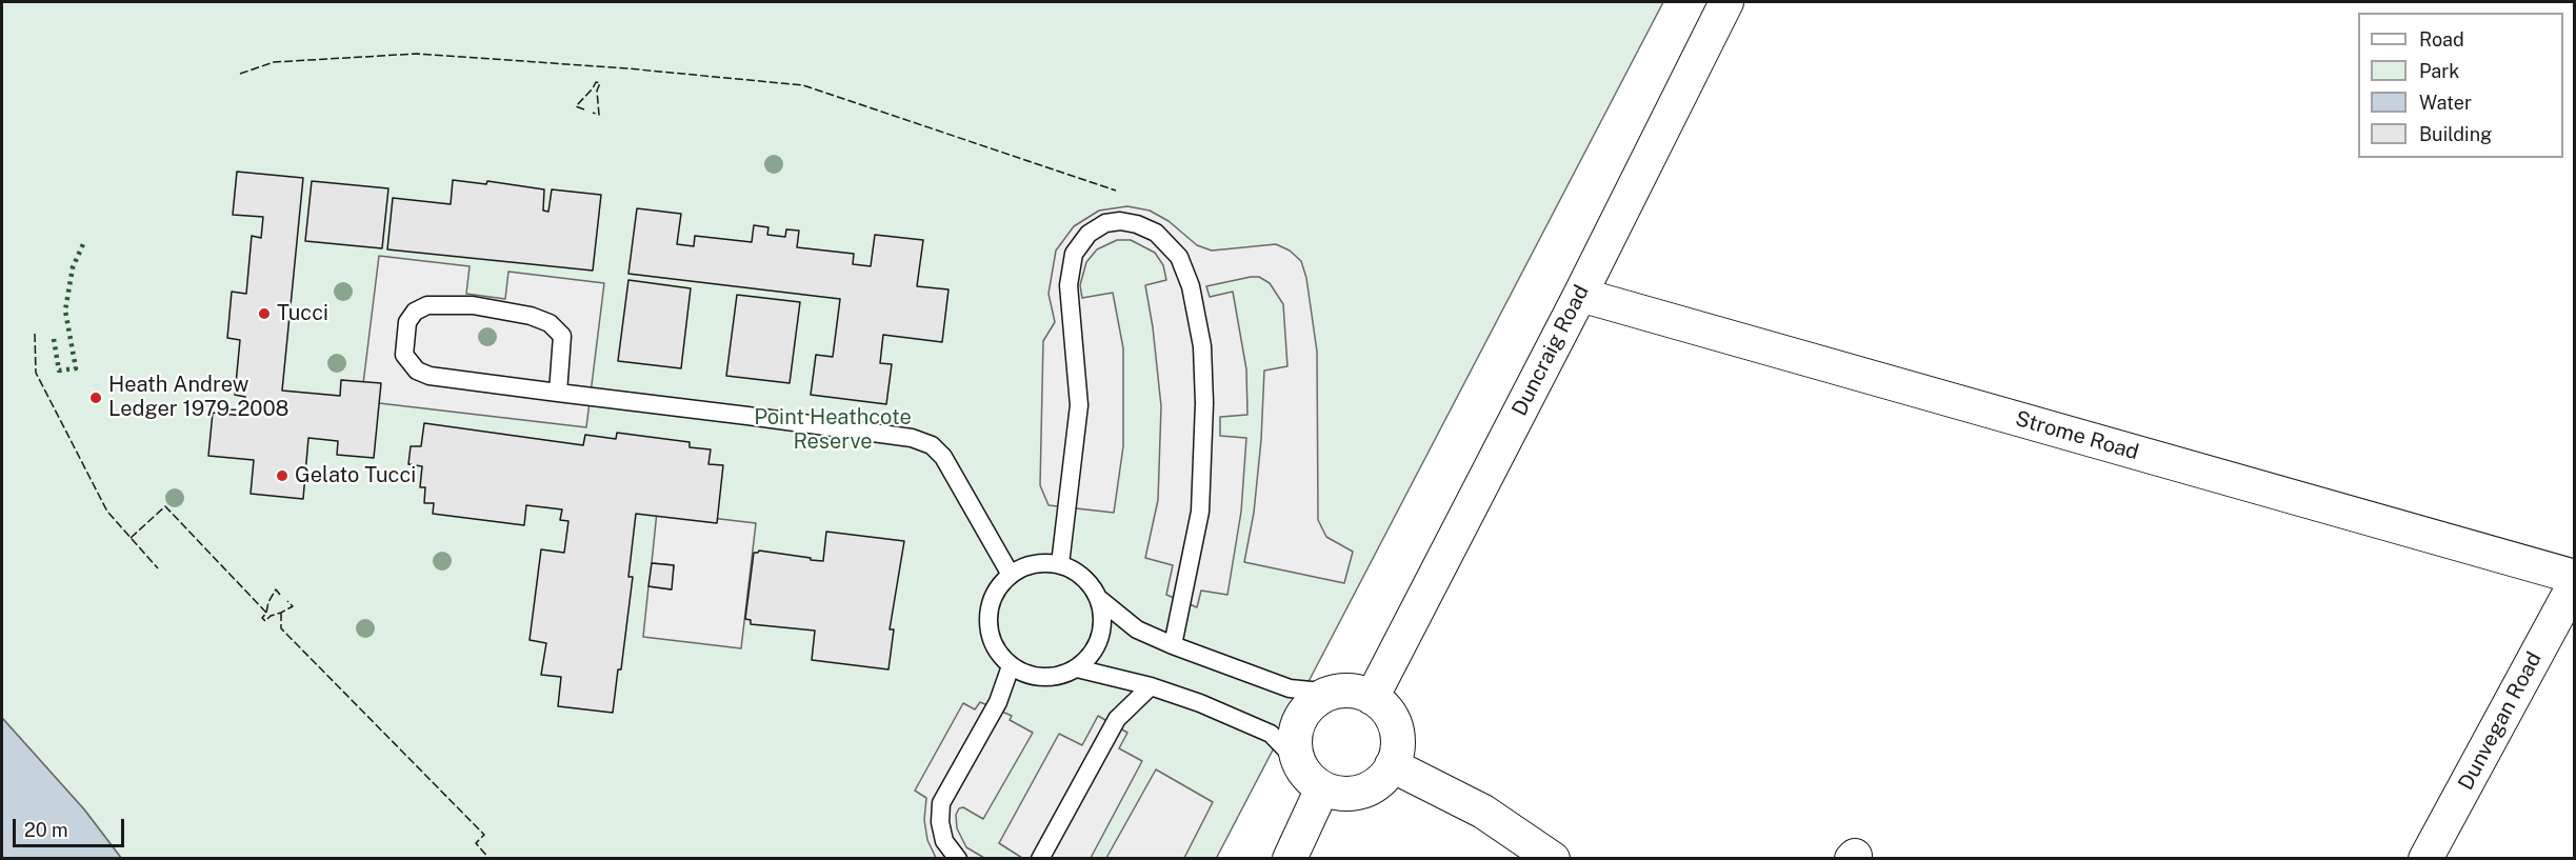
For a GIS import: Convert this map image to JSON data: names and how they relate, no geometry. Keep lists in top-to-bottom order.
{
  "streets": {
    "street": ["Duncraig Road", "Strome Road", "Dunvegan Road"]
  },
  "crossings": [
    ["Duncraig Road", "Strome Road"]
  ],
  "parks": ["Point Heathcote Reserve"],
  "places": ["Tucci", "Heath Andrew Ledger 1979-2008", "Gelato Tucci"],
  "legend": [
    "Road",
    "Park",
    "Water",
    "Building"
  ],
  "scale_bar": "20 m"
}
